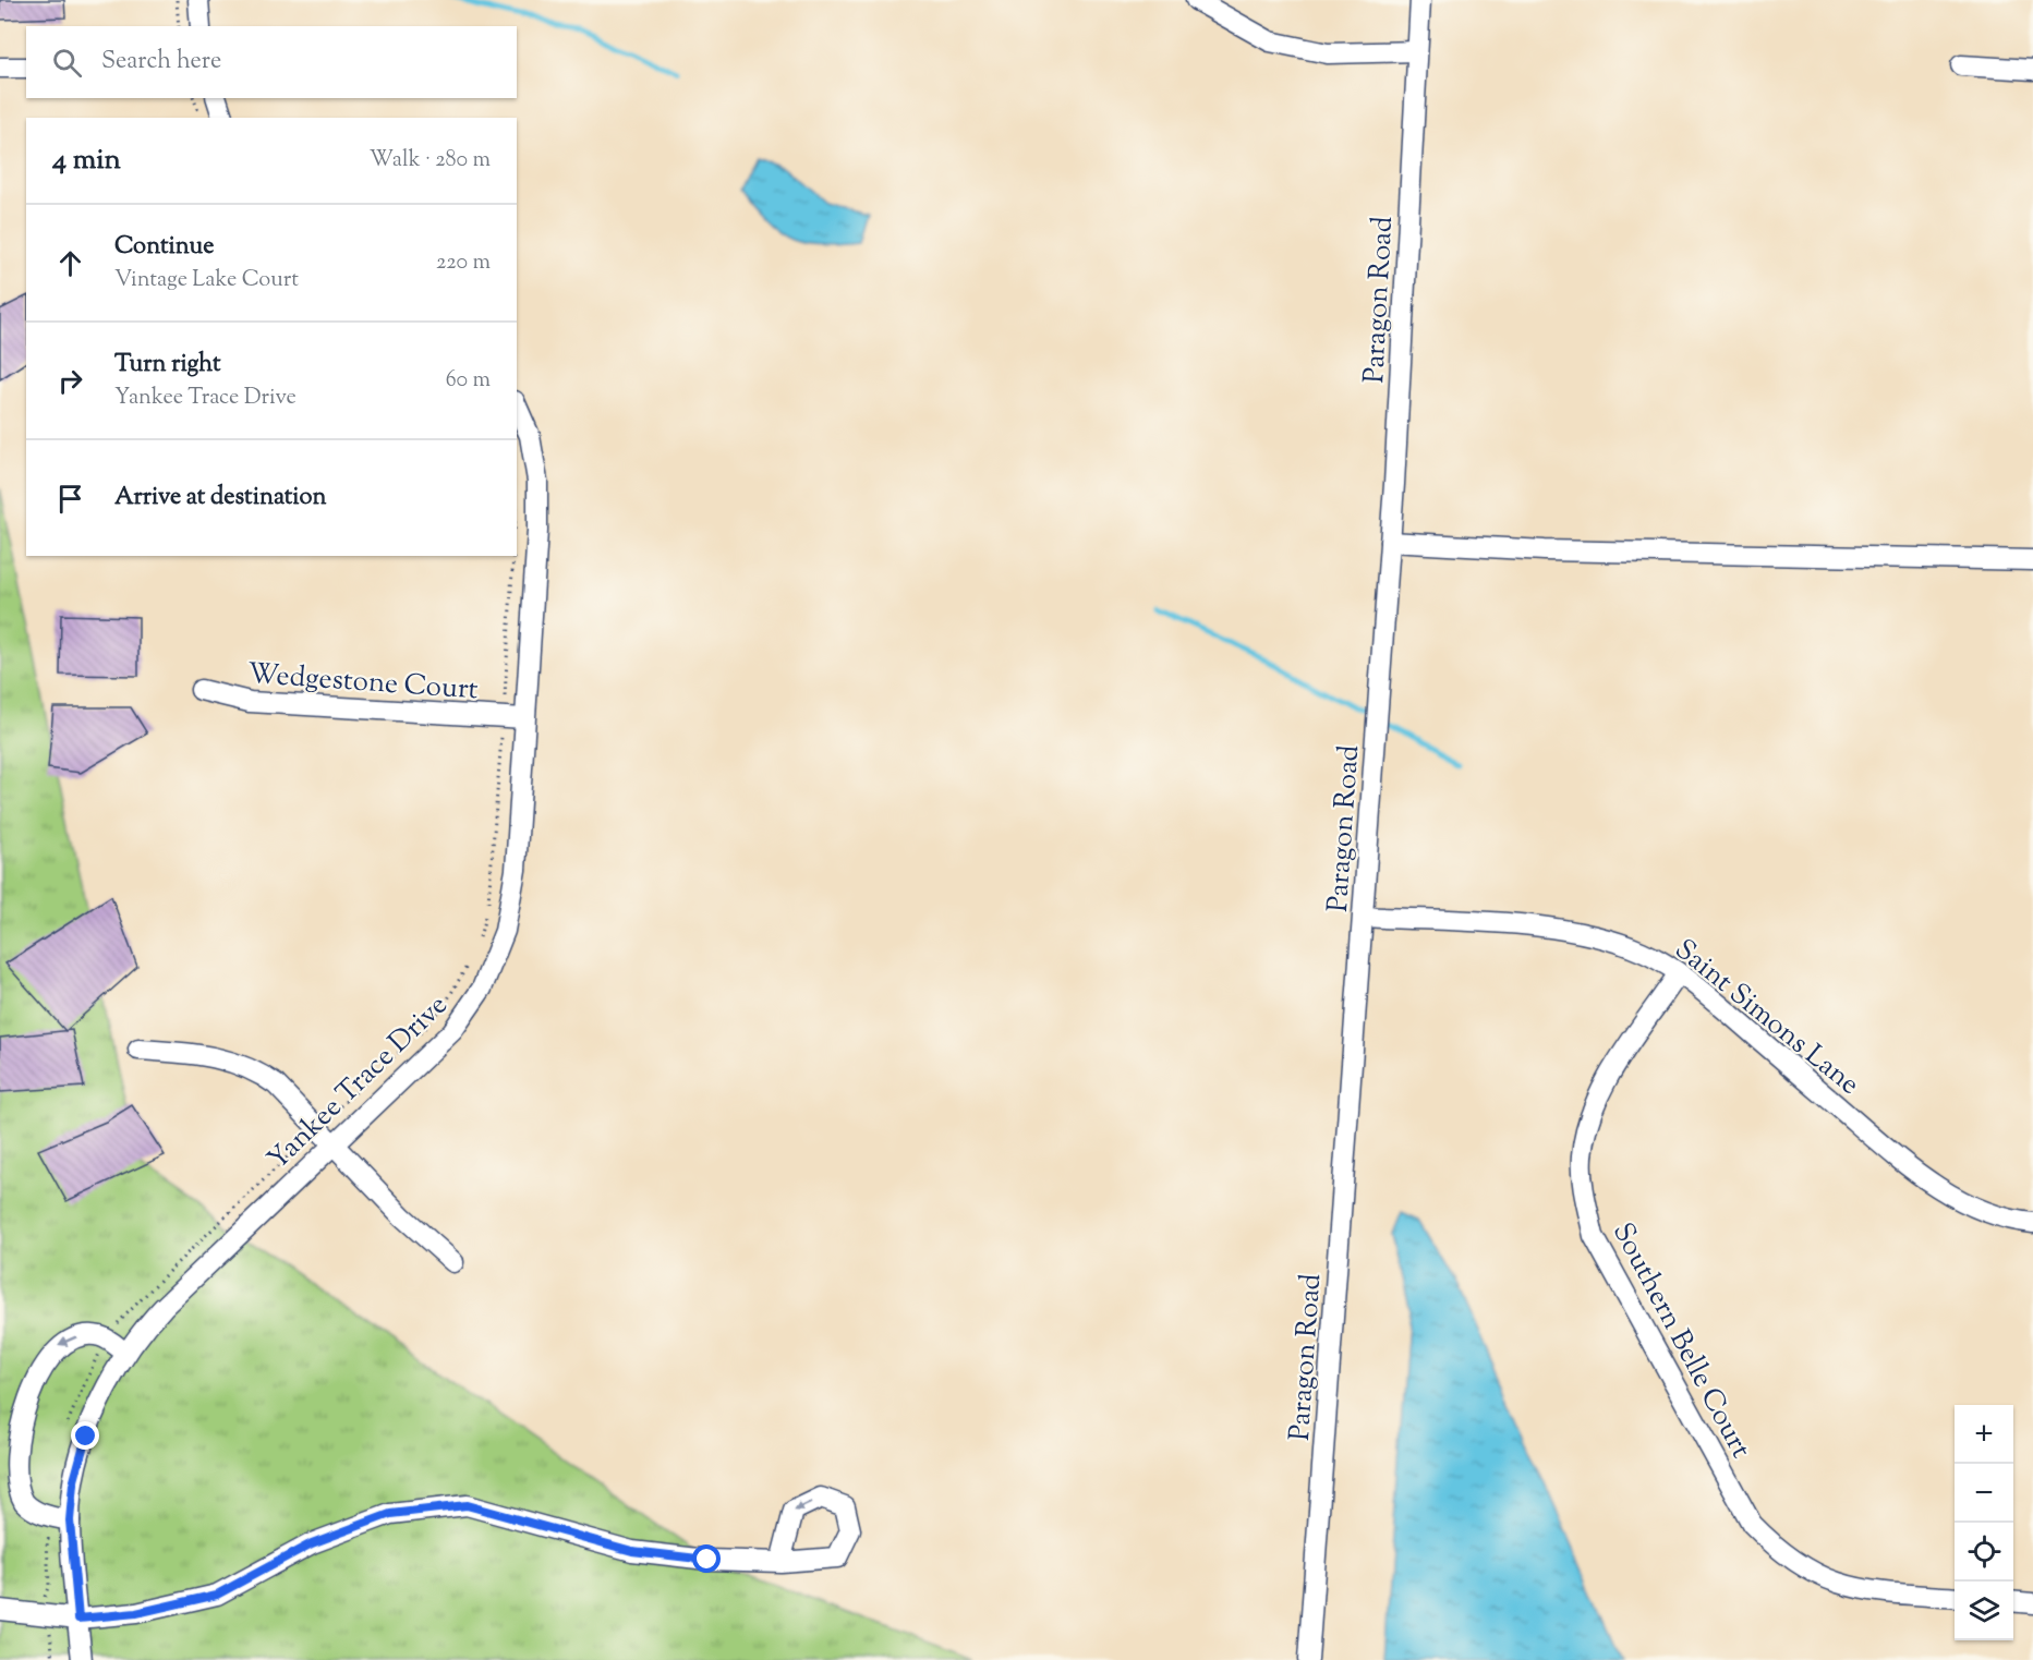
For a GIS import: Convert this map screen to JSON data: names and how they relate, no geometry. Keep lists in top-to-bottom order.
{
  "streets": {
    "street": [
      "Paragon Road",
      "Wedgestone Court",
      "Saint Simons Lane",
      "Yankee Trace Drive",
      "Southern Belle Court"
    ]
  },
  "crossings": [
    ["Paragon Road", "Saint Simons Lane"],
    ["Wedgestone Court", "Yankee Trace Drive"],
    ["Saint Simons Lane", "Southern Belle Court"]
  ],
  "page": {
    "search": "Search here",
    "heading": ["4 min", "Walk · 280 m"],
    "list": [
      ["Continue", "Vintage Lake Court", "220 m"],
      ["Turn right", "Yankee Trace Drive", "60 m"],
      "Arrive at destination"
    ],
    "map_buttons": ["+", "−"]
  }
}
